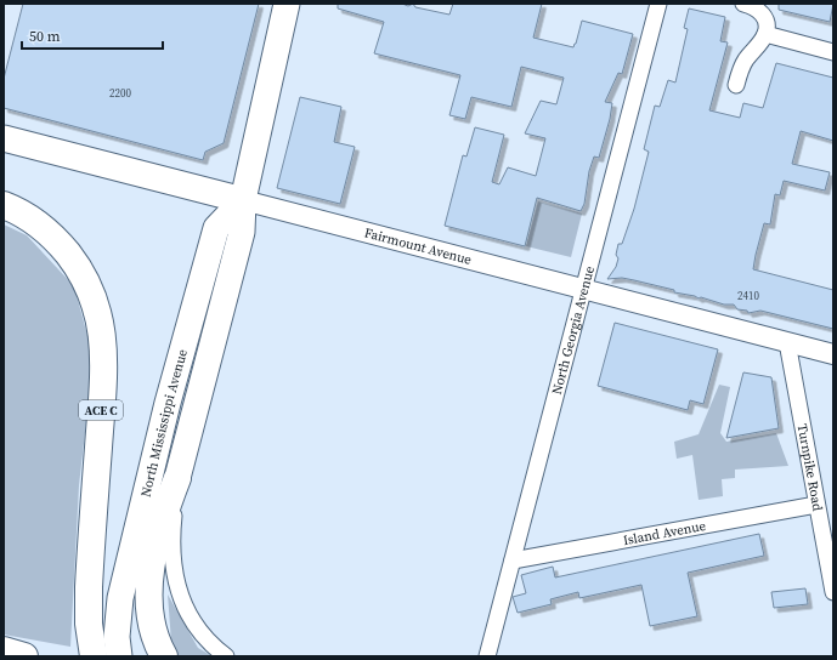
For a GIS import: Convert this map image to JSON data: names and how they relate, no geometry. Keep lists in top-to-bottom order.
{
  "streets": {
    "highway": ["ACE C"],
    "main road": ["Fairmount Avenue", "North Mississippi Avenue"],
    "street": ["North Georgia Avenue", "Turnpike Road", "Island Avenue"]
  },
  "crossings": [
    ["Fairmount Avenue", "North Georgia Avenue"],
    ["Fairmount Avenue", "North Mississippi Avenue"],
    ["Fairmount Avenue", "Turnpike Road"],
    ["North Georgia Avenue", "Island Avenue"],
    ["Turnpike Road", "Island Avenue"]
  ],
  "house_numbers": ["2200", "2410"],
  "scale_bar": "50 m"
}
